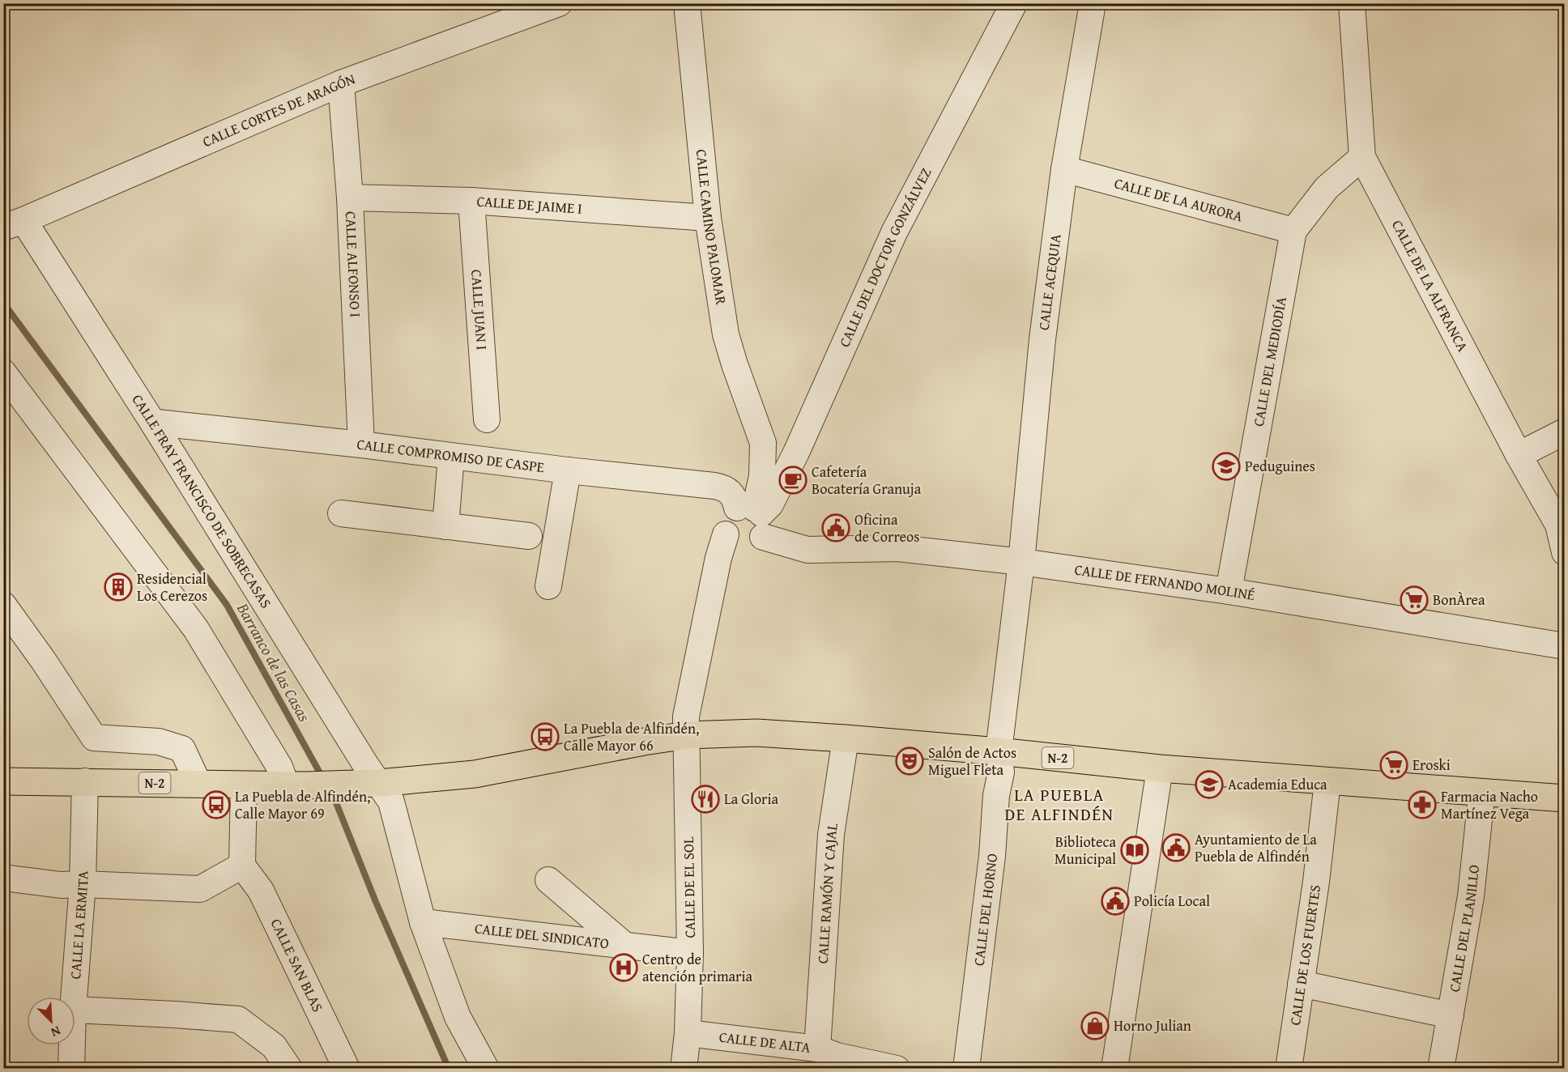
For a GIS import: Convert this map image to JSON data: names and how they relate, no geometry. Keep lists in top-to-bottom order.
{
  "streets": {
    "highway": ["N-2"],
    "street": [
      "CALLE CORTES DE ARAGÓN",
      "CALLE DE LA AURORA",
      "CALLE DE JAIME I",
      "CALLE CAMINO PALOMAR",
      "CALLE DEL DOCTOR GONZÁLVEZ",
      "CALLE ALFONSO I",
      "CALLE ACEQUIA",
      "CALLE DE LA ALFRANCA",
      "CALLE JUAN I",
      "CALLE DEL MEDIODÍA",
      "CALLE COMPROMISO DE CASPE",
      "CALLE FRAY FRANCISCO DE SOBRECASAS",
      "CALLE DE FERNANDO MOLINÉ",
      "CALLE DE EL SOL",
      "CALLE RAMÓN Y CAJAL",
      "CALLE DEL HORNO",
      "CALLE LA ERMITA",
      "CALLE DEL PLANILLO",
      "CALLE DEL SINDICATO",
      "CALLE DE LOS FUERTES",
      "CALLE SAN BLAS",
      "CALLE DE ALTA"
    ]
  },
  "crossings": [
    ["CALLE CORTES DE ARAGÓN", "CALLE ALFONSO I"],
    ["CALLE CORTES DE ARAGÓN", "CALLE FRAY FRANCISCO DE SOBRECASAS"],
    ["CALLE DE LA AURORA", "CALLE ACEQUIA"],
    ["CALLE DE LA AURORA", "CALLE DEL MEDIODÍA"],
    ["CALLE DE JAIME I", "CALLE CAMINO PALOMAR"],
    ["CALLE DE JAIME I", "CALLE ALFONSO I"],
    ["CALLE DE JAIME I", "CALLE JUAN I"],
    ["CALLE CAMINO PALOMAR", "CALLE DEL DOCTOR GONZÁLVEZ"],
    ["CALLE CAMINO PALOMAR", "CALLE COMPROMISO DE CASPE"],
    ["CALLE CAMINO PALOMAR", "CALLE DE FERNANDO MOLINÉ"],
    ["CALLE DEL DOCTOR GONZÁLVEZ", "CALLE COMPROMISO DE CASPE"],
    ["CALLE DEL DOCTOR GONZÁLVEZ", "CALLE DE FERNANDO MOLINÉ"],
    ["CALLE ALFONSO I", "CALLE COMPROMISO DE CASPE"],
    ["CALLE ACEQUIA", "CALLE DE FERNANDO MOLINÉ"],
    ["CALLE ACEQUIA", "N-2"],
    ["CALLE ACEQUIA", "CALLE DEL HORNO"],
    ["CALLE DE LA ALFRANCA", "CALLE DEL MEDIODÍA"],
    ["CALLE DEL MEDIODÍA", "CALLE DE FERNANDO MOLINÉ"],
    ["CALLE COMPROMISO DE CASPE", "CALLE FRAY FRANCISCO DE SOBRECASAS"],
    ["CALLE COMPROMISO DE CASPE", "CALLE DE FERNANDO MOLINÉ"],
    ["CALLE FRAY FRANCISCO DE SOBRECASAS", "N-2"],
    ["CALLE FRAY FRANCISCO DE SOBRECASAS", "CALLE DEL SINDICATO"],
    ["N-2", "CALLE DE EL SOL"],
    ["N-2", "CALLE RAMÓN Y CAJAL"],
    ["N-2", "CALLE DEL HORNO"],
    ["N-2", "CALLE LA ERMITA"],
    ["N-2", "CALLE DEL PLANILLO"],
    ["N-2", "CALLE DE LOS FUERTES"],
    ["CALLE DE EL SOL", "CALLE DEL SINDICATO"],
    ["CALLE DE EL SOL", "CALLE DE ALTA"],
    ["CALLE RAMÓN Y CAJAL", "CALLE DE ALTA"]
  ],
  "districts": ["LA PUEBLA DE ALFINDÉN"],
  "water": ["Barranco de las Casas"],
  "places": {
    "school or university": ["Peduguines", "Academia Educa"],
    "cafe": ["Cafetería Bocatería Granuja"],
    "public building": ["Oficina de Correos", "Ayuntamiento de La Puebla de Alfindén", "Policía Local"],
    "building": ["Residencial Los Cerezos"],
    "supermarket": ["BonÀrea", "Eroski"],
    "bus stop": ["La Puebla de Alfindén, Calle Mayor 66", "La Puebla de Alfindén, Calle Mayor 69"],
    "theatre": ["Salón de Actos Miguel Fleta"],
    "restaurant": ["La Gloria"],
    "pharmacy": ["Farmacia Nacho Martínez Vega"],
    "library": ["Biblioteca Municipal"],
    "hospital": ["Centro de atención primaria"],
    "shop": ["Horno Julian"]
  },
  "north": "bottom right"
}
